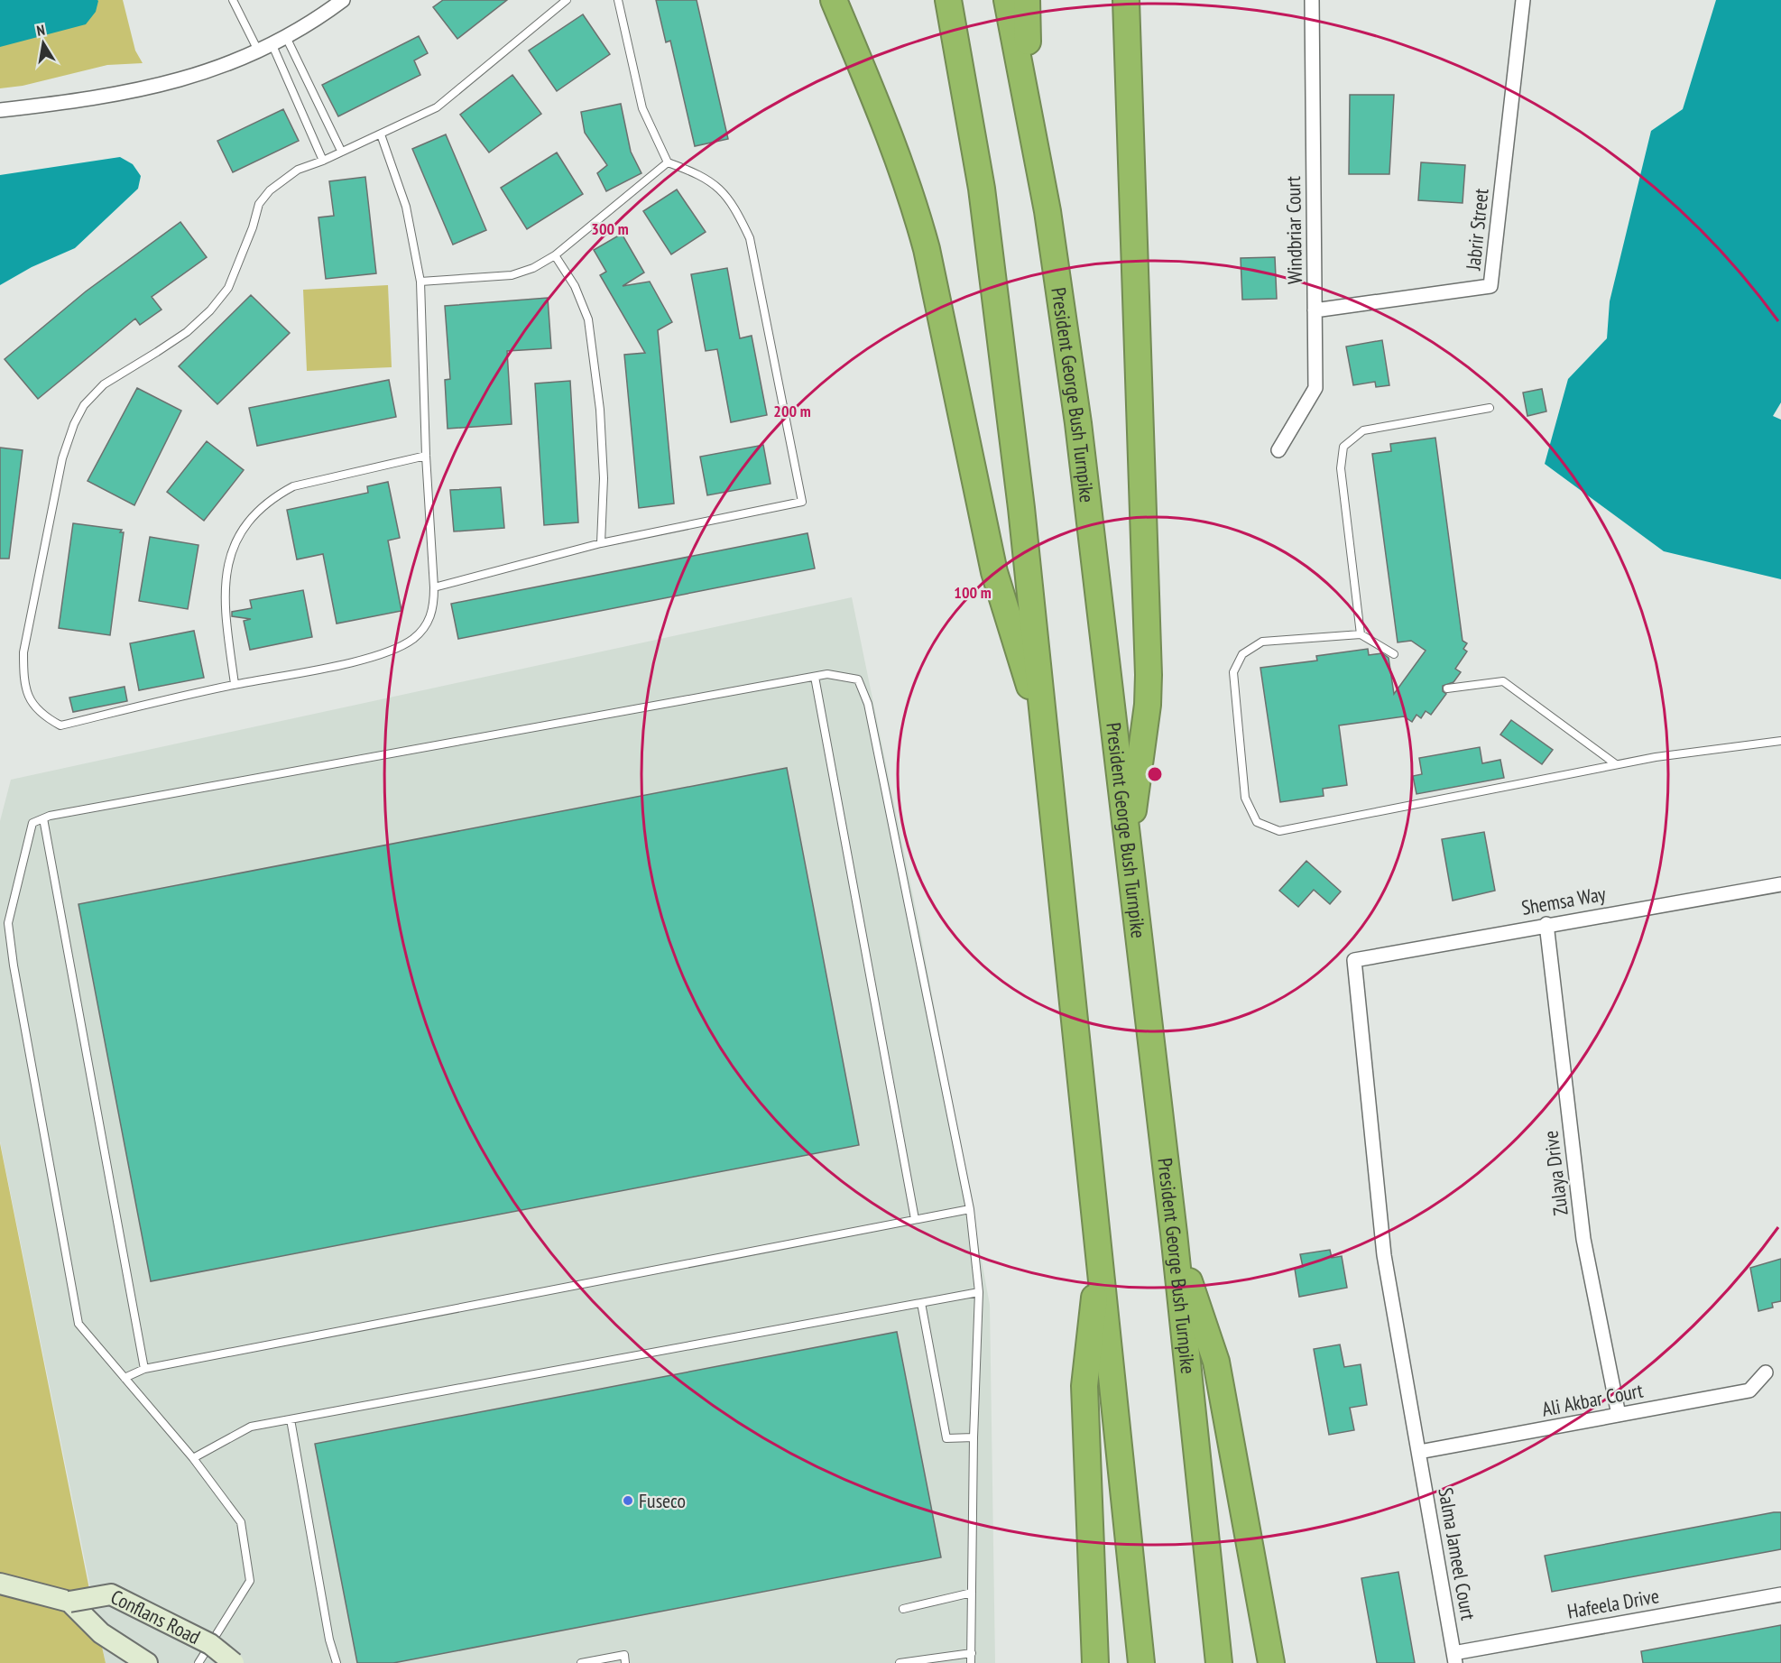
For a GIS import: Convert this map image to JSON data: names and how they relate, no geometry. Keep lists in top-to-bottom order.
{
  "streets": {
    "highway": ["President George Bush Turnpike"],
    "street": [
      "Jabrir Street",
      "Windbriar Court",
      "Shemsa Way",
      "Zulaya Drive",
      "Ali Akbar Court",
      "Salma Jameel Court",
      "Hafeela Drive",
      "Conflans Road"
    ]
  },
  "crossings": [
    ["Jabrir Street", "Windbriar Court"],
    ["Shemsa Way", "Zulaya Drive"],
    ["Shemsa Way", "Salma Jameel Court"],
    ["Zulaya Drive", "Ali Akbar Court"],
    ["Ali Akbar Court", "Salma Jameel Court"],
    ["Salma Jameel Court", "Hafeela Drive"]
  ],
  "places": ["Fuseco"],
  "north": "top",
  "rings": ["300 m", "200 m", "100 m"]
}
